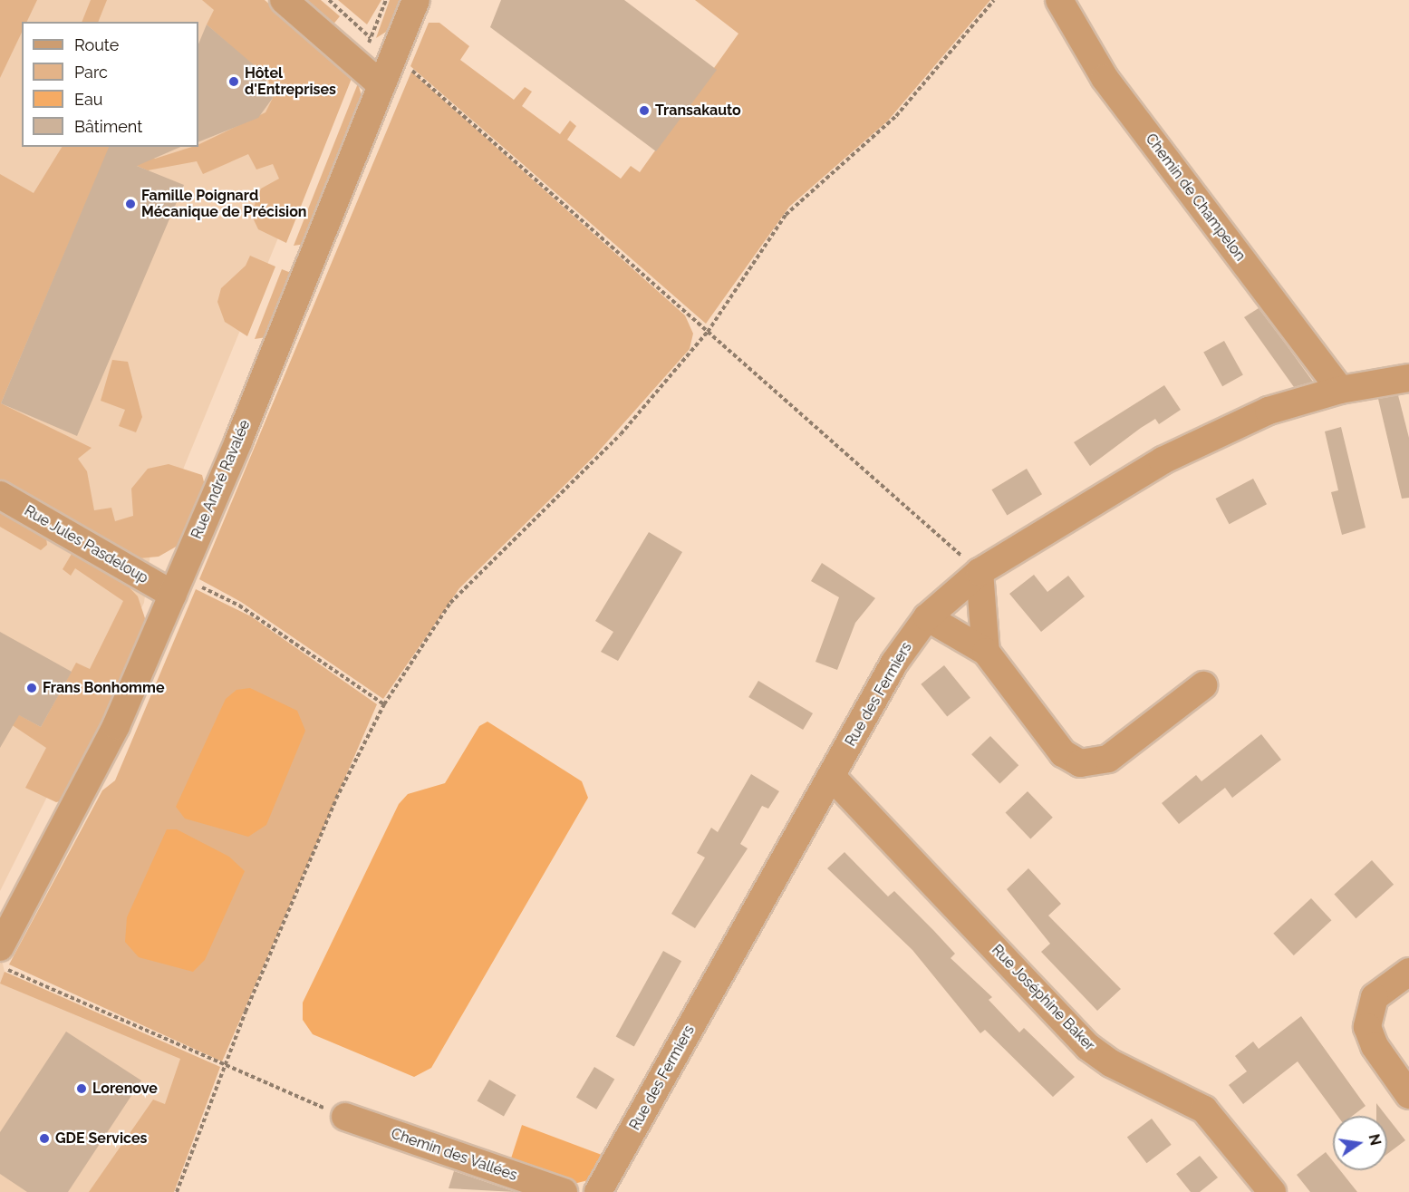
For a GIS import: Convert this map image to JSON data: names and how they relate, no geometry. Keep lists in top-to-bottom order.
{
  "streets": {
    "street": [
      "Chemin de Champelon",
      "Rue André Ravalée",
      "Rue Jules Pasdeloup",
      "Rue des Fermiers",
      "Rue Joséphine Baker",
      "Chemin des Vallées"
    ]
  },
  "crossings": [
    ["Chemin de Champelon", "Rue des Fermiers"],
    ["Rue André Ravalée", "Rue Jules Pasdeloup"],
    ["Rue des Fermiers", "Rue Joséphine Baker"]
  ],
  "places": [
    "Hôtel d'Entreprises",
    "Transakauto",
    "Famille Poignard Mécanique de Précision",
    "Frans Bonhomme",
    "Lorenove",
    "GDE Services"
  ],
  "legend": [
    "Route",
    "Parc",
    "Eau",
    "Bâtiment"
  ],
  "north": "right"
}
